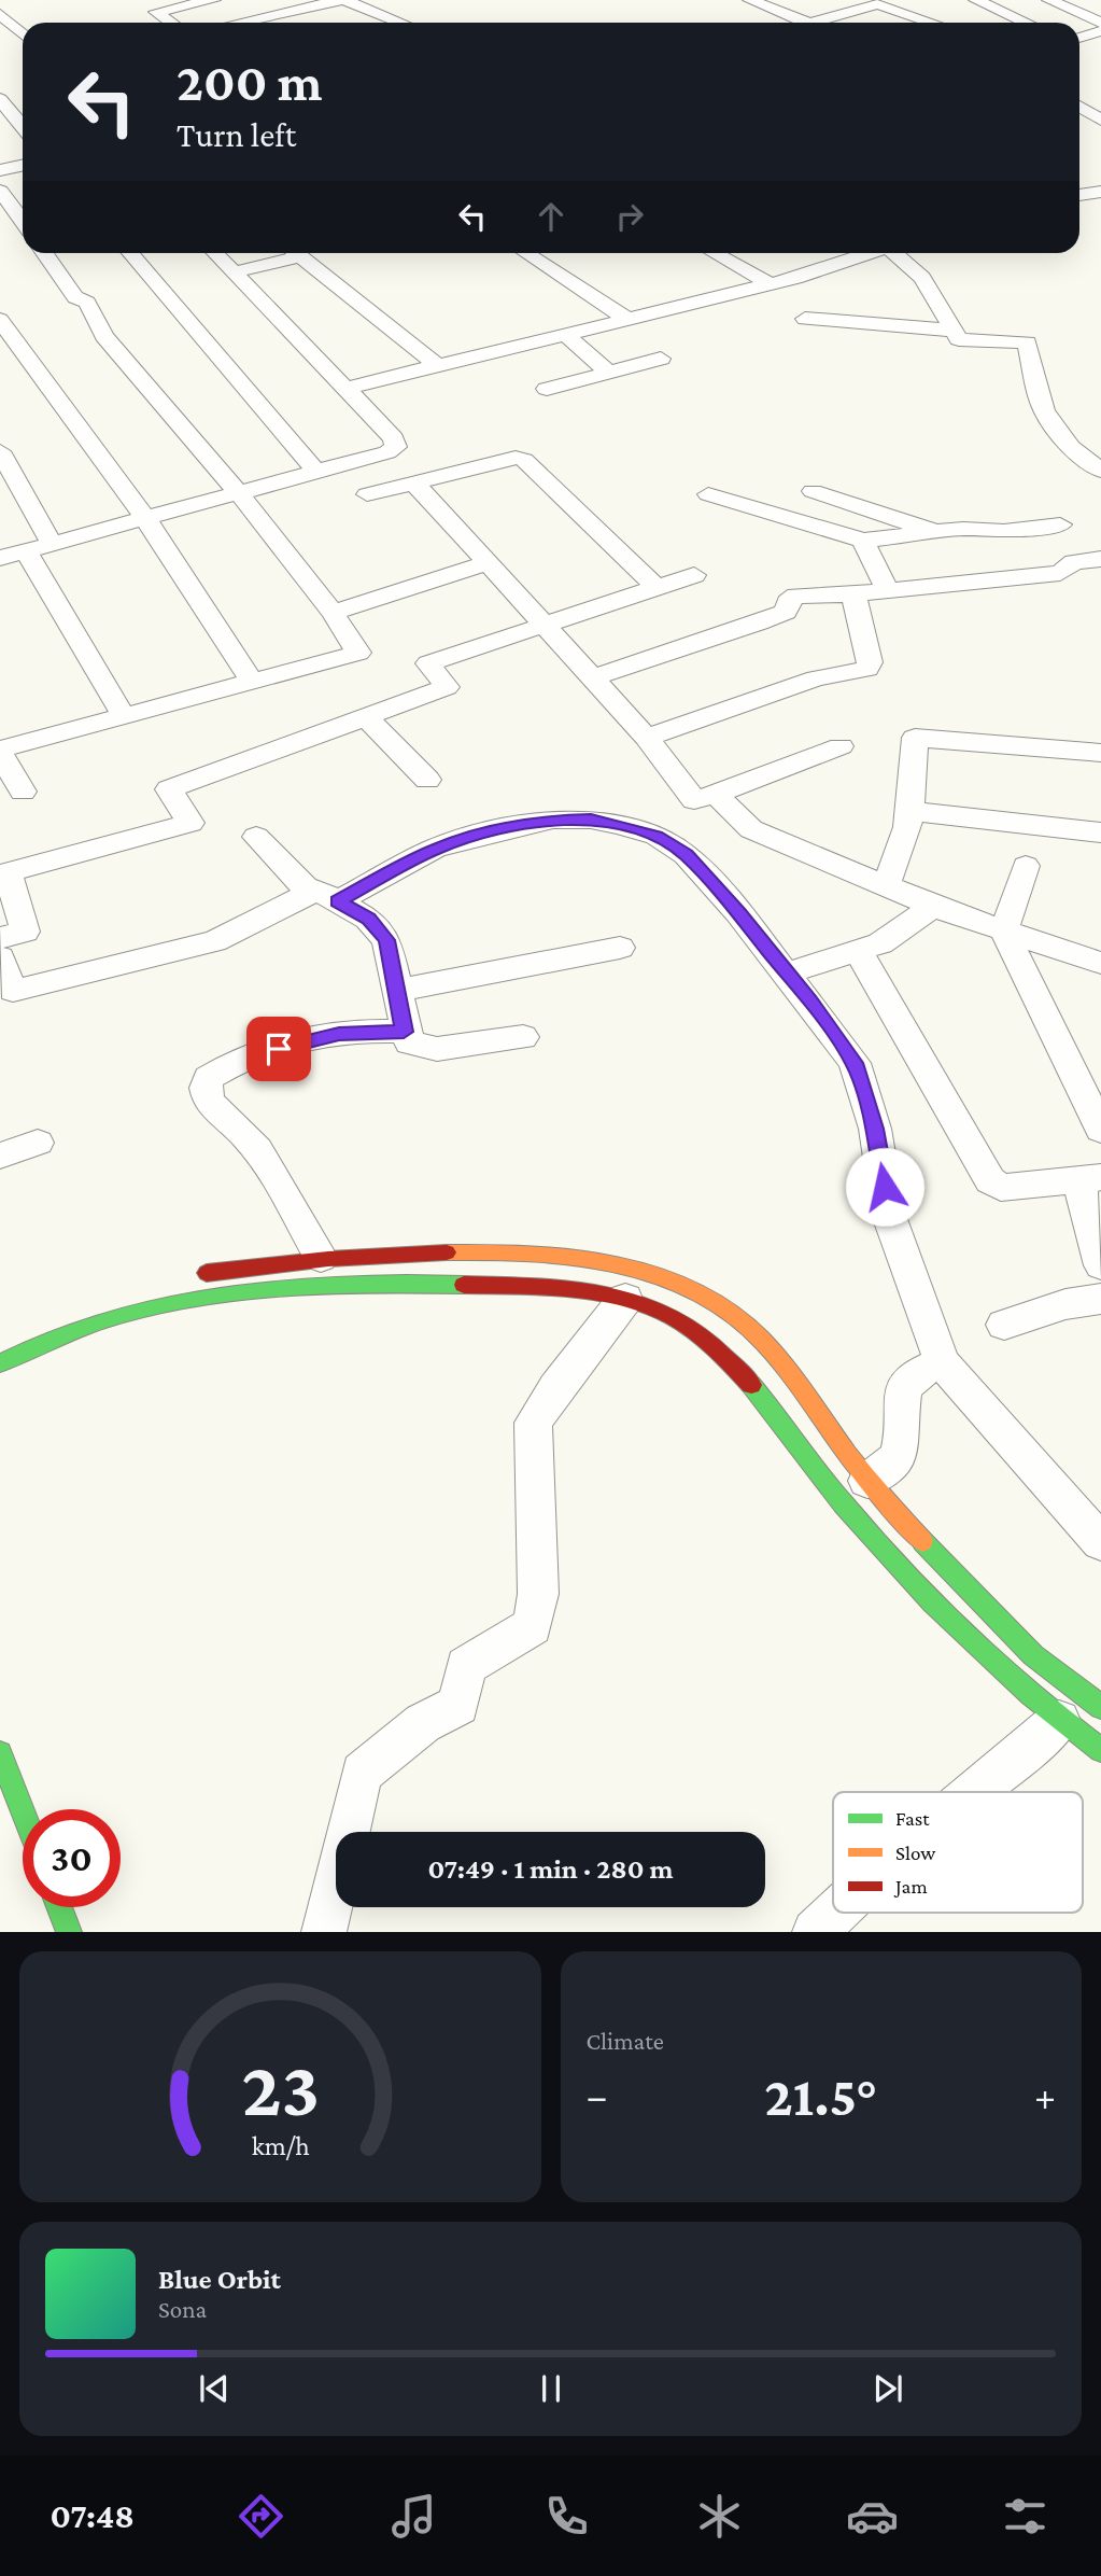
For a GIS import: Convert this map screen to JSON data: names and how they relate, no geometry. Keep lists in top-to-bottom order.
{
  "legend": ["Fast", "Slow", "Jam"],
  "page": {
    "turn": ["200 m", "Turn left"],
    "limit": "30",
    "trip": "07:49 · 1 min · 280 m",
    "tile": "Climate",
    "heat": ["−", "21.5°", "+"],
    "song": ["Blue Orbit", "Sona"],
    "tabs": "07:48",
    "gauge": ["23", "km/h"]
  }
}
